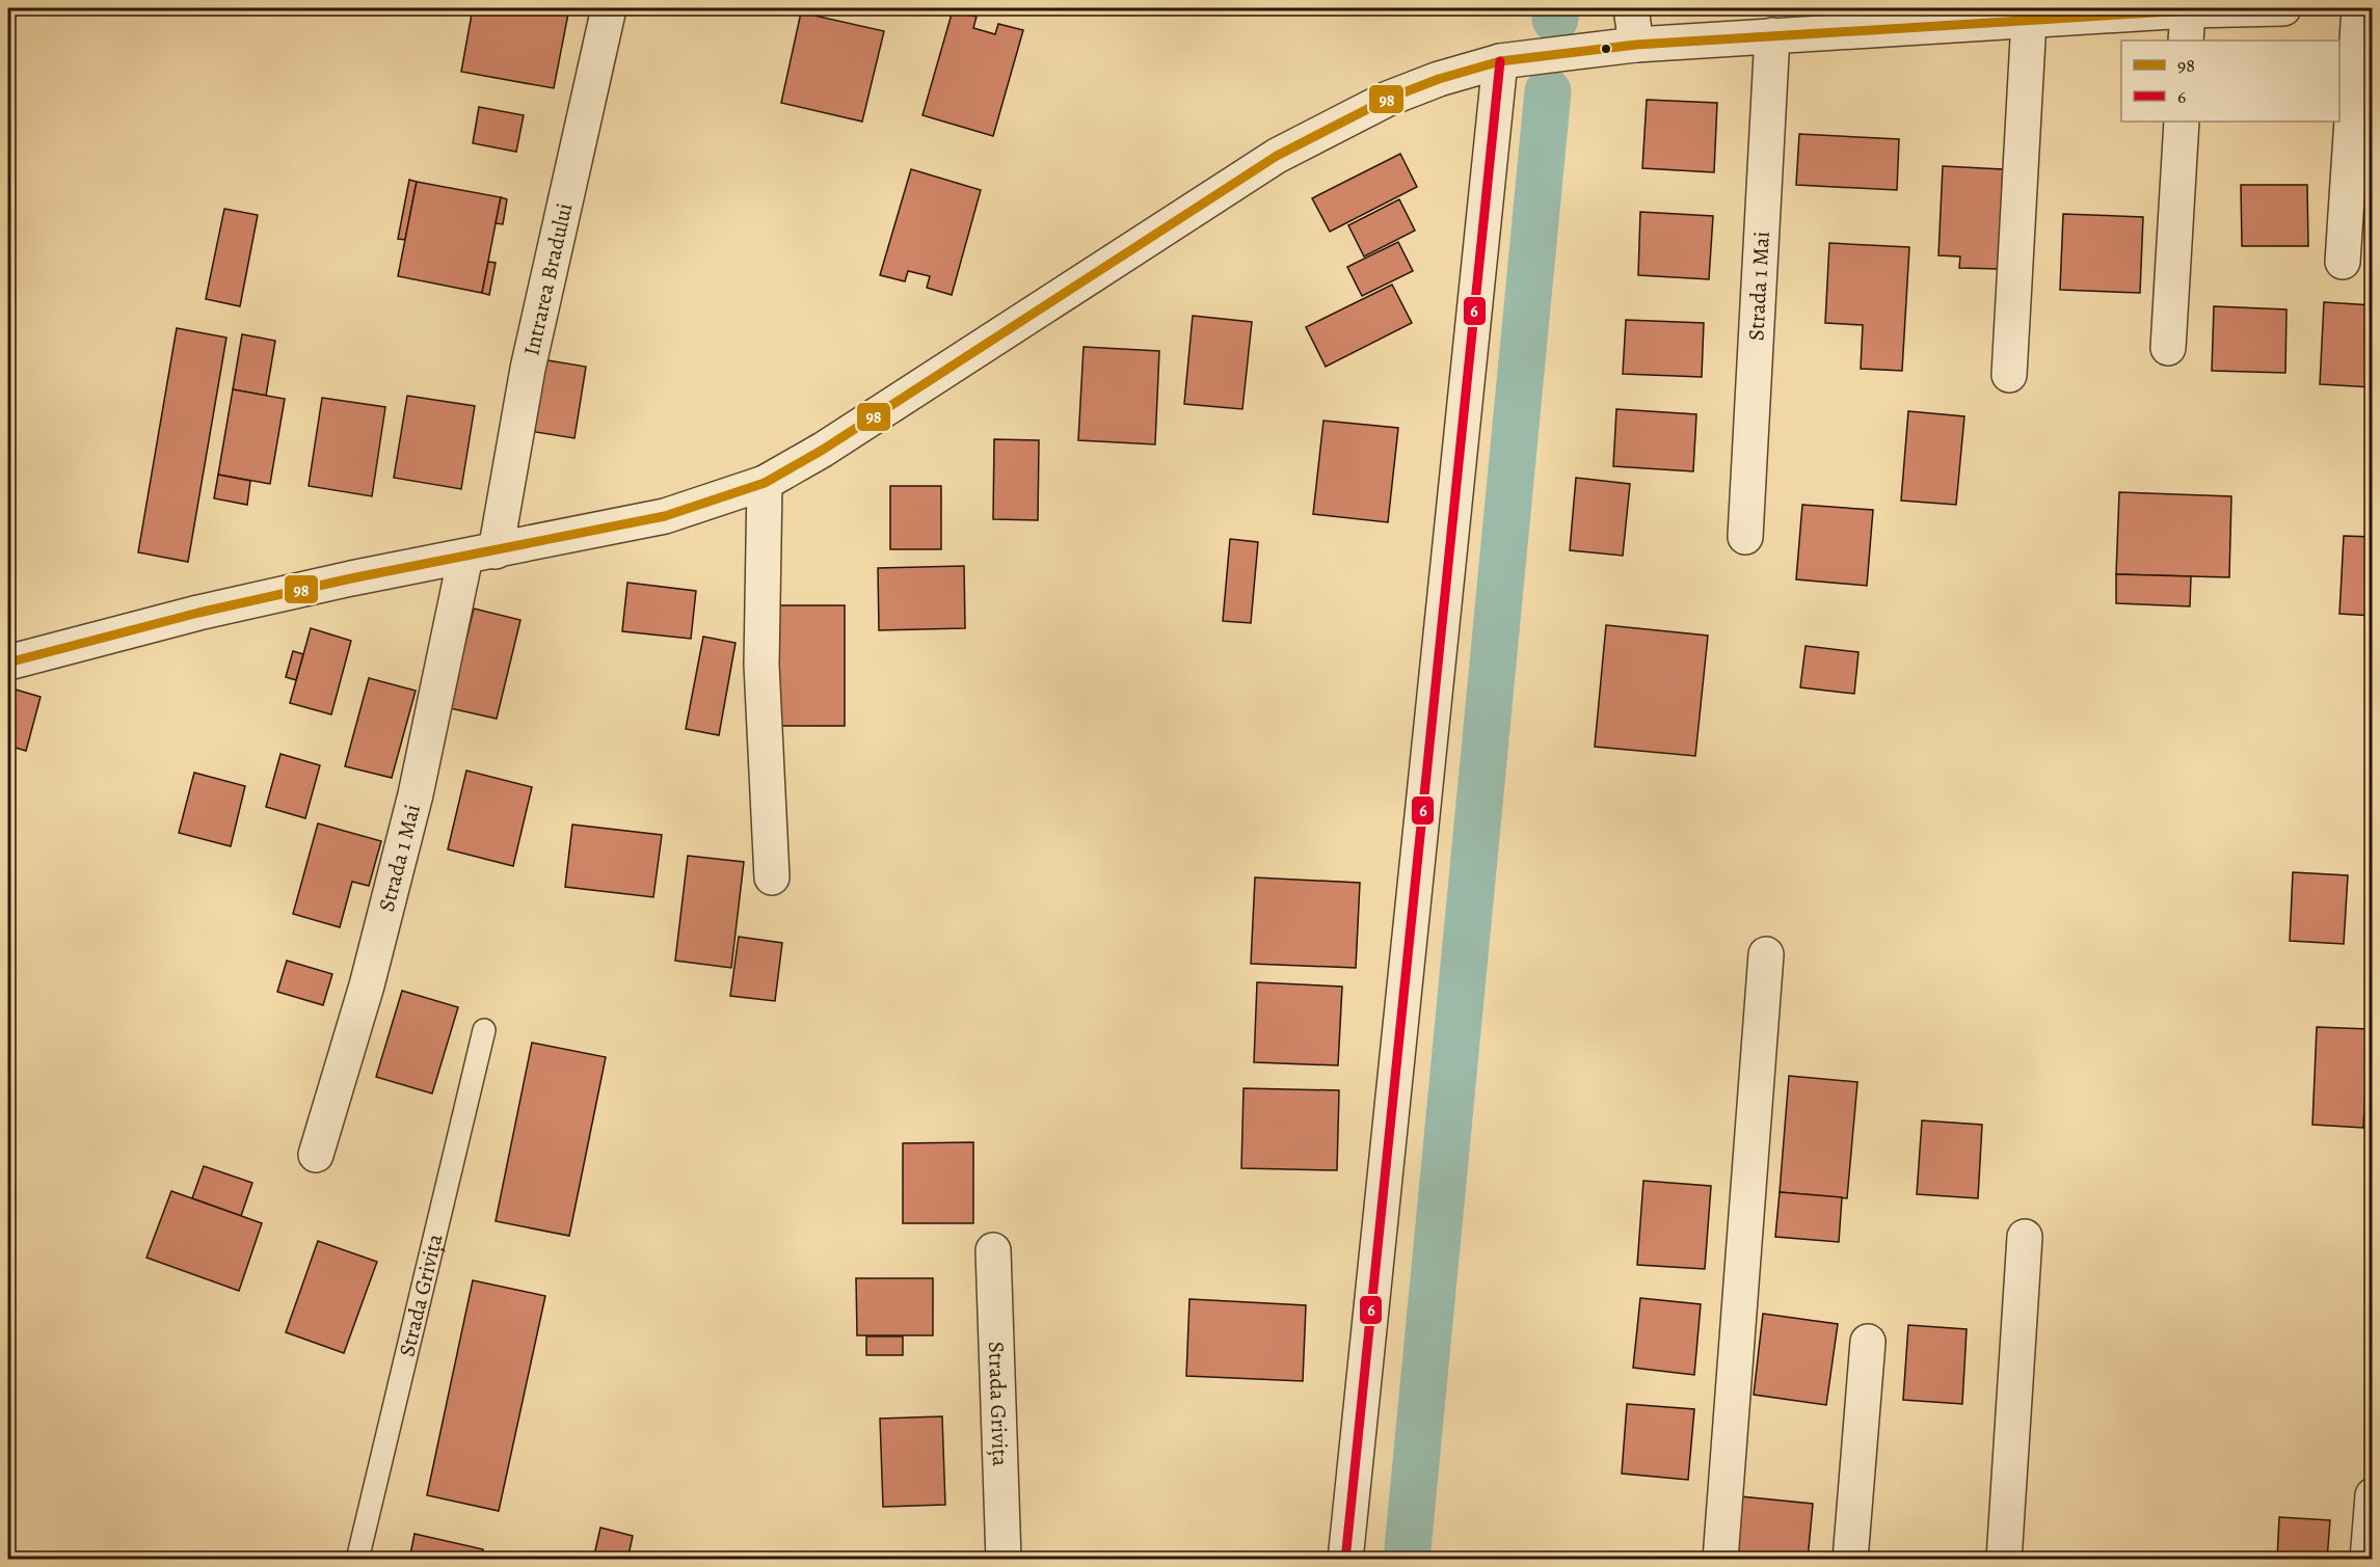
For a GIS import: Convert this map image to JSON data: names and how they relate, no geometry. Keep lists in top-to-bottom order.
{
  "streets": {
    "street": ["Intrarea Bradului", "Strada 1 Mai", "Strada Grivița"]
  },
  "crossings": [
    ["Intrarea Bradului", "Strada 1 Mai"]
  ],
  "lines": ["transit line 98", "transit line 6"],
  "legend": ["98", "6"]
}
